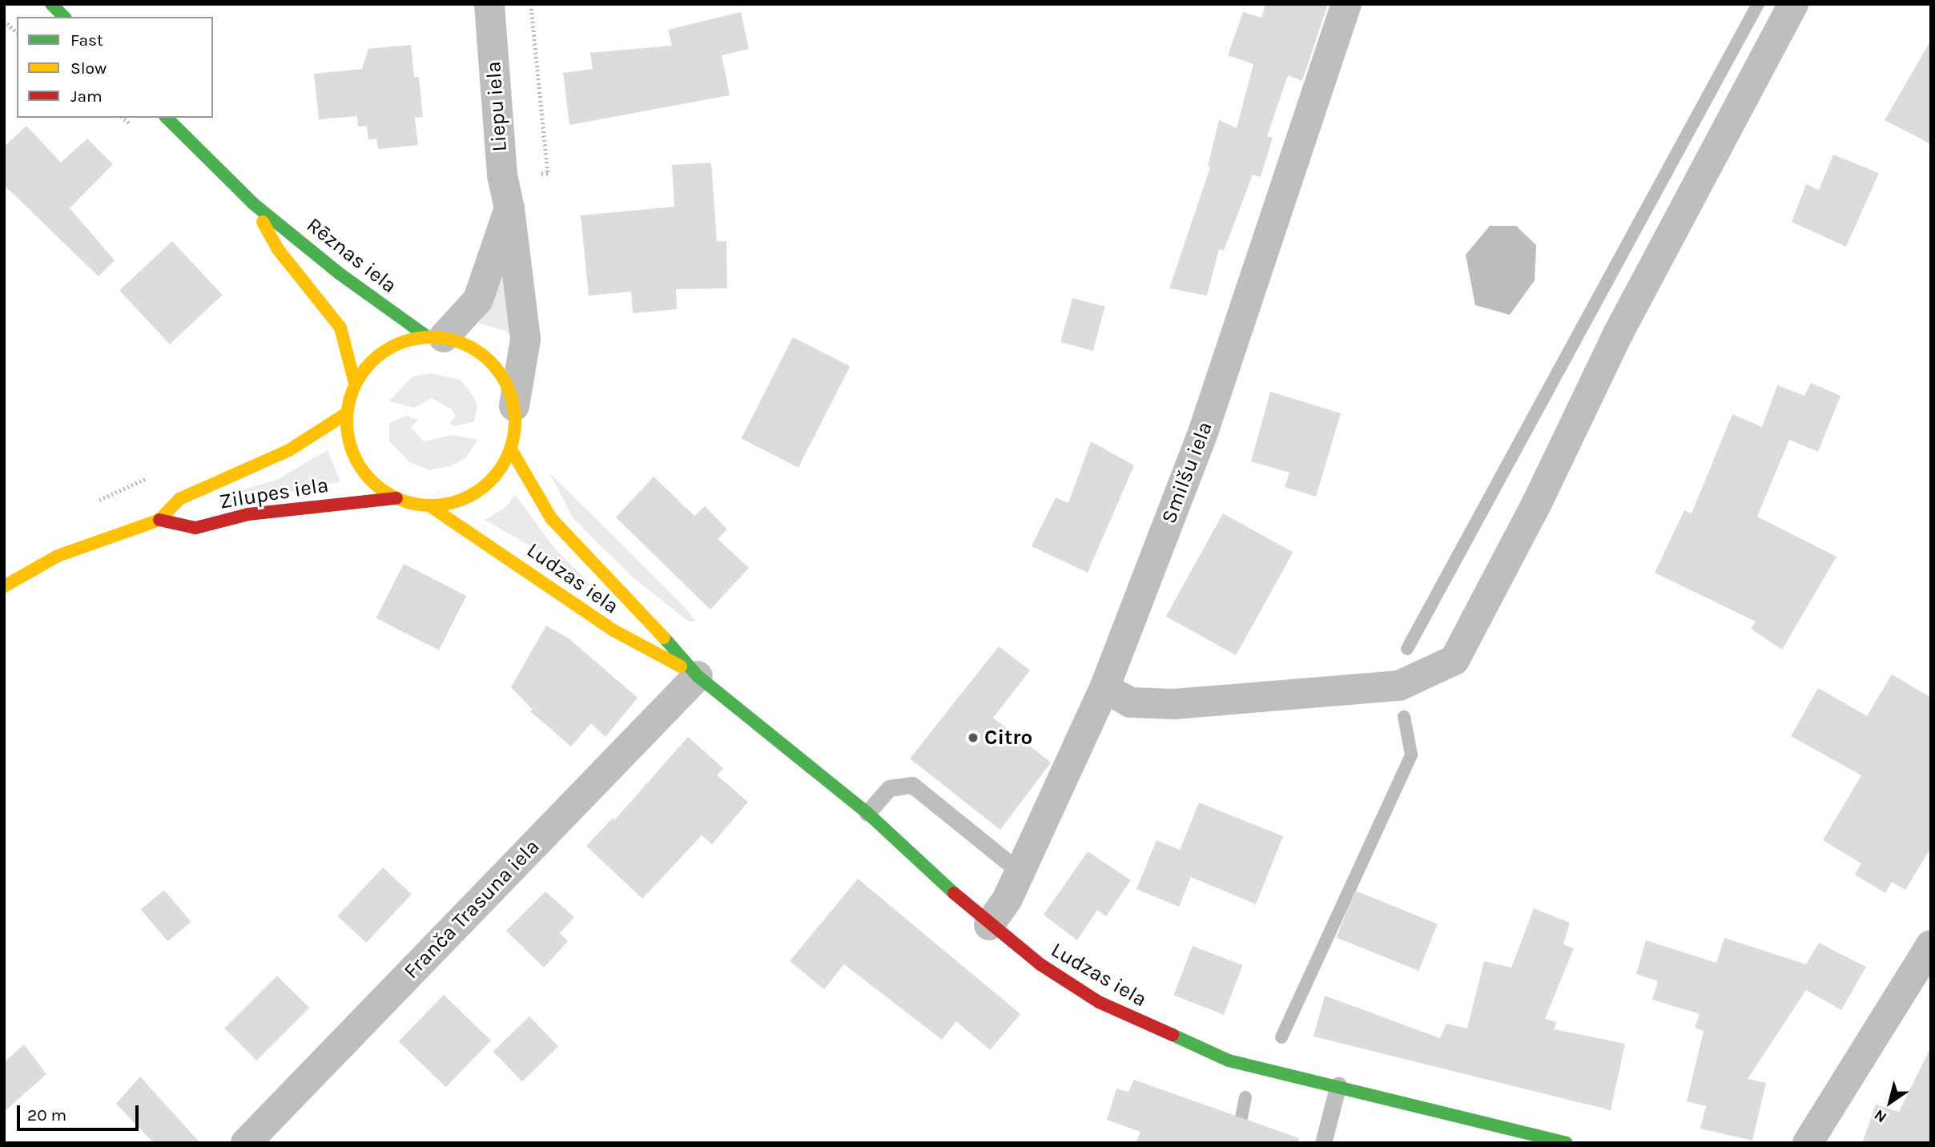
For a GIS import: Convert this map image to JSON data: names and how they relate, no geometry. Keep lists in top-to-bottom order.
{
  "streets": {
    "main road": ["Rēznas iela", "Zilupes iela", "Ludzas iela"],
    "street": ["Liepu iela", "Smilšu iela", "Franča Trasuna iela"]
  },
  "crossings": [
    ["Liepu iela", "Rēznas iela"],
    ["Liepu iela", "Zilupes iela"],
    ["Liepu iela", "Ludzas iela"],
    ["Rēznas iela", "Zilupes iela"],
    ["Rēznas iela", "Ludzas iela"],
    ["Smilšu iela", "Ludzas iela"],
    ["Zilupes iela", "Ludzas iela"],
    ["Ludzas iela", "Franča Trasuna iela"]
  ],
  "places": ["Citro"],
  "legend": ["Fast", "Slow", "Jam"],
  "scale_bar": "20 m",
  "north": "bottom left"
}
